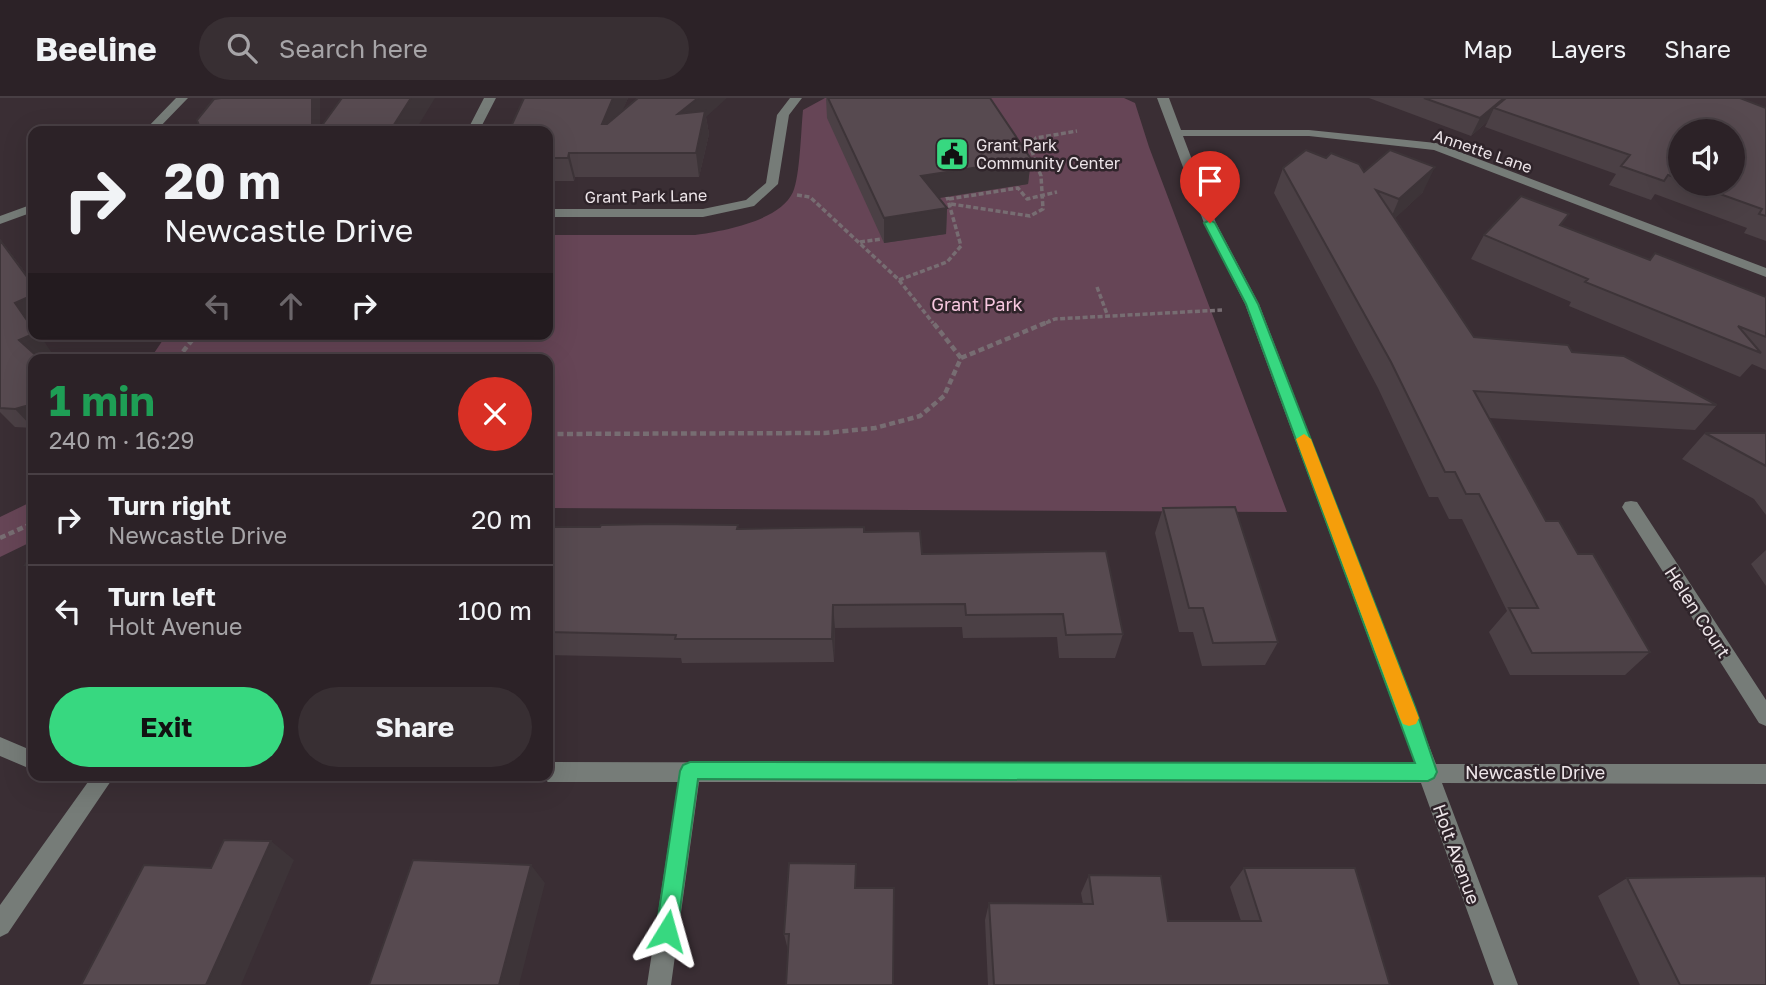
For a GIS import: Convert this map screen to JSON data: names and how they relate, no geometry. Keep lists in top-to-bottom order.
{
  "streets": {
    "street": [
      "Annette Lane",
      "Grant Park Lane",
      "Helen Court",
      "Newcastle Drive",
      "Holt Avenue"
    ]
  },
  "crossings": [
    ["Annette Lane", "Holt Avenue"],
    ["Newcastle Drive", "Holt Avenue"]
  ],
  "parks": ["Grant Park"],
  "places": {
    "public building": ["Grant Park Community Center"]
  },
  "page": {
    "header": "Beeline",
    "search": "Search here",
    "nav": ["Map", "Layers", "Share"],
    "turn": ["20 m", "Newcastle Drive"],
    "heading": ["1 min", "240 m · 16:29"],
    "list": [
      {
        "name": "Turn right",
        "note": "Newcastle Drive",
        "value": "20 m"
      },
      {
        "name": "Turn left",
        "note": "Holt Avenue",
        "value": "100 m"
      }
    ],
    "buttons": ["Exit", "Share"]
  }
}
